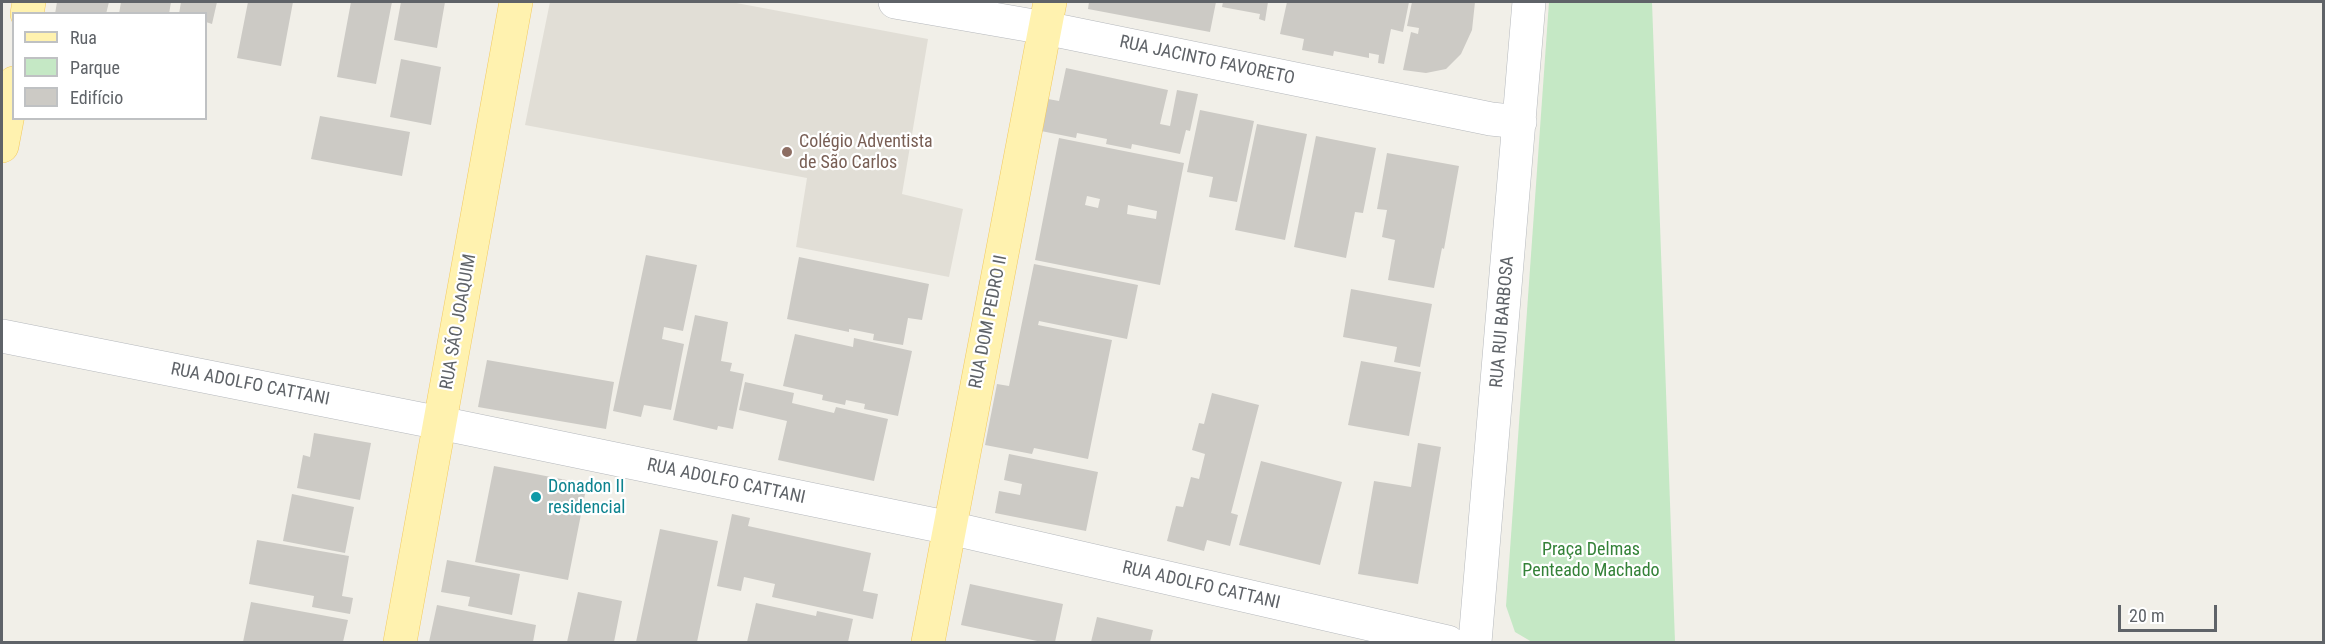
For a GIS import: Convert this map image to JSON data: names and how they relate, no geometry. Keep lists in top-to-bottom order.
{
  "streets": {
    "main road": ["RUA SÃO JOAQUIM", "RUA DOM PEDRO II"],
    "street": ["RUA JACINTO FAVORETO", "RUA RUI BARBOSA", "RUA ADOLFO CATTANI"]
  },
  "crossings": [
    ["RUA JACINTO FAVORETO", "RUA DOM PEDRO II"],
    ["RUA JACINTO FAVORETO", "RUA RUI BARBOSA"],
    ["RUA SÃO JOAQUIM", "RUA ADOLFO CATTANI"],
    ["RUA DOM PEDRO II", "RUA ADOLFO CATTANI"]
  ],
  "parks": ["Praça Delmas Penteado Machado"],
  "places": ["Colégio Adventista de São Carlos", "Donadon II residencial"],
  "legend": ["Rua", "Parque", "Edifício"],
  "scale_bar": "20 m"
}
